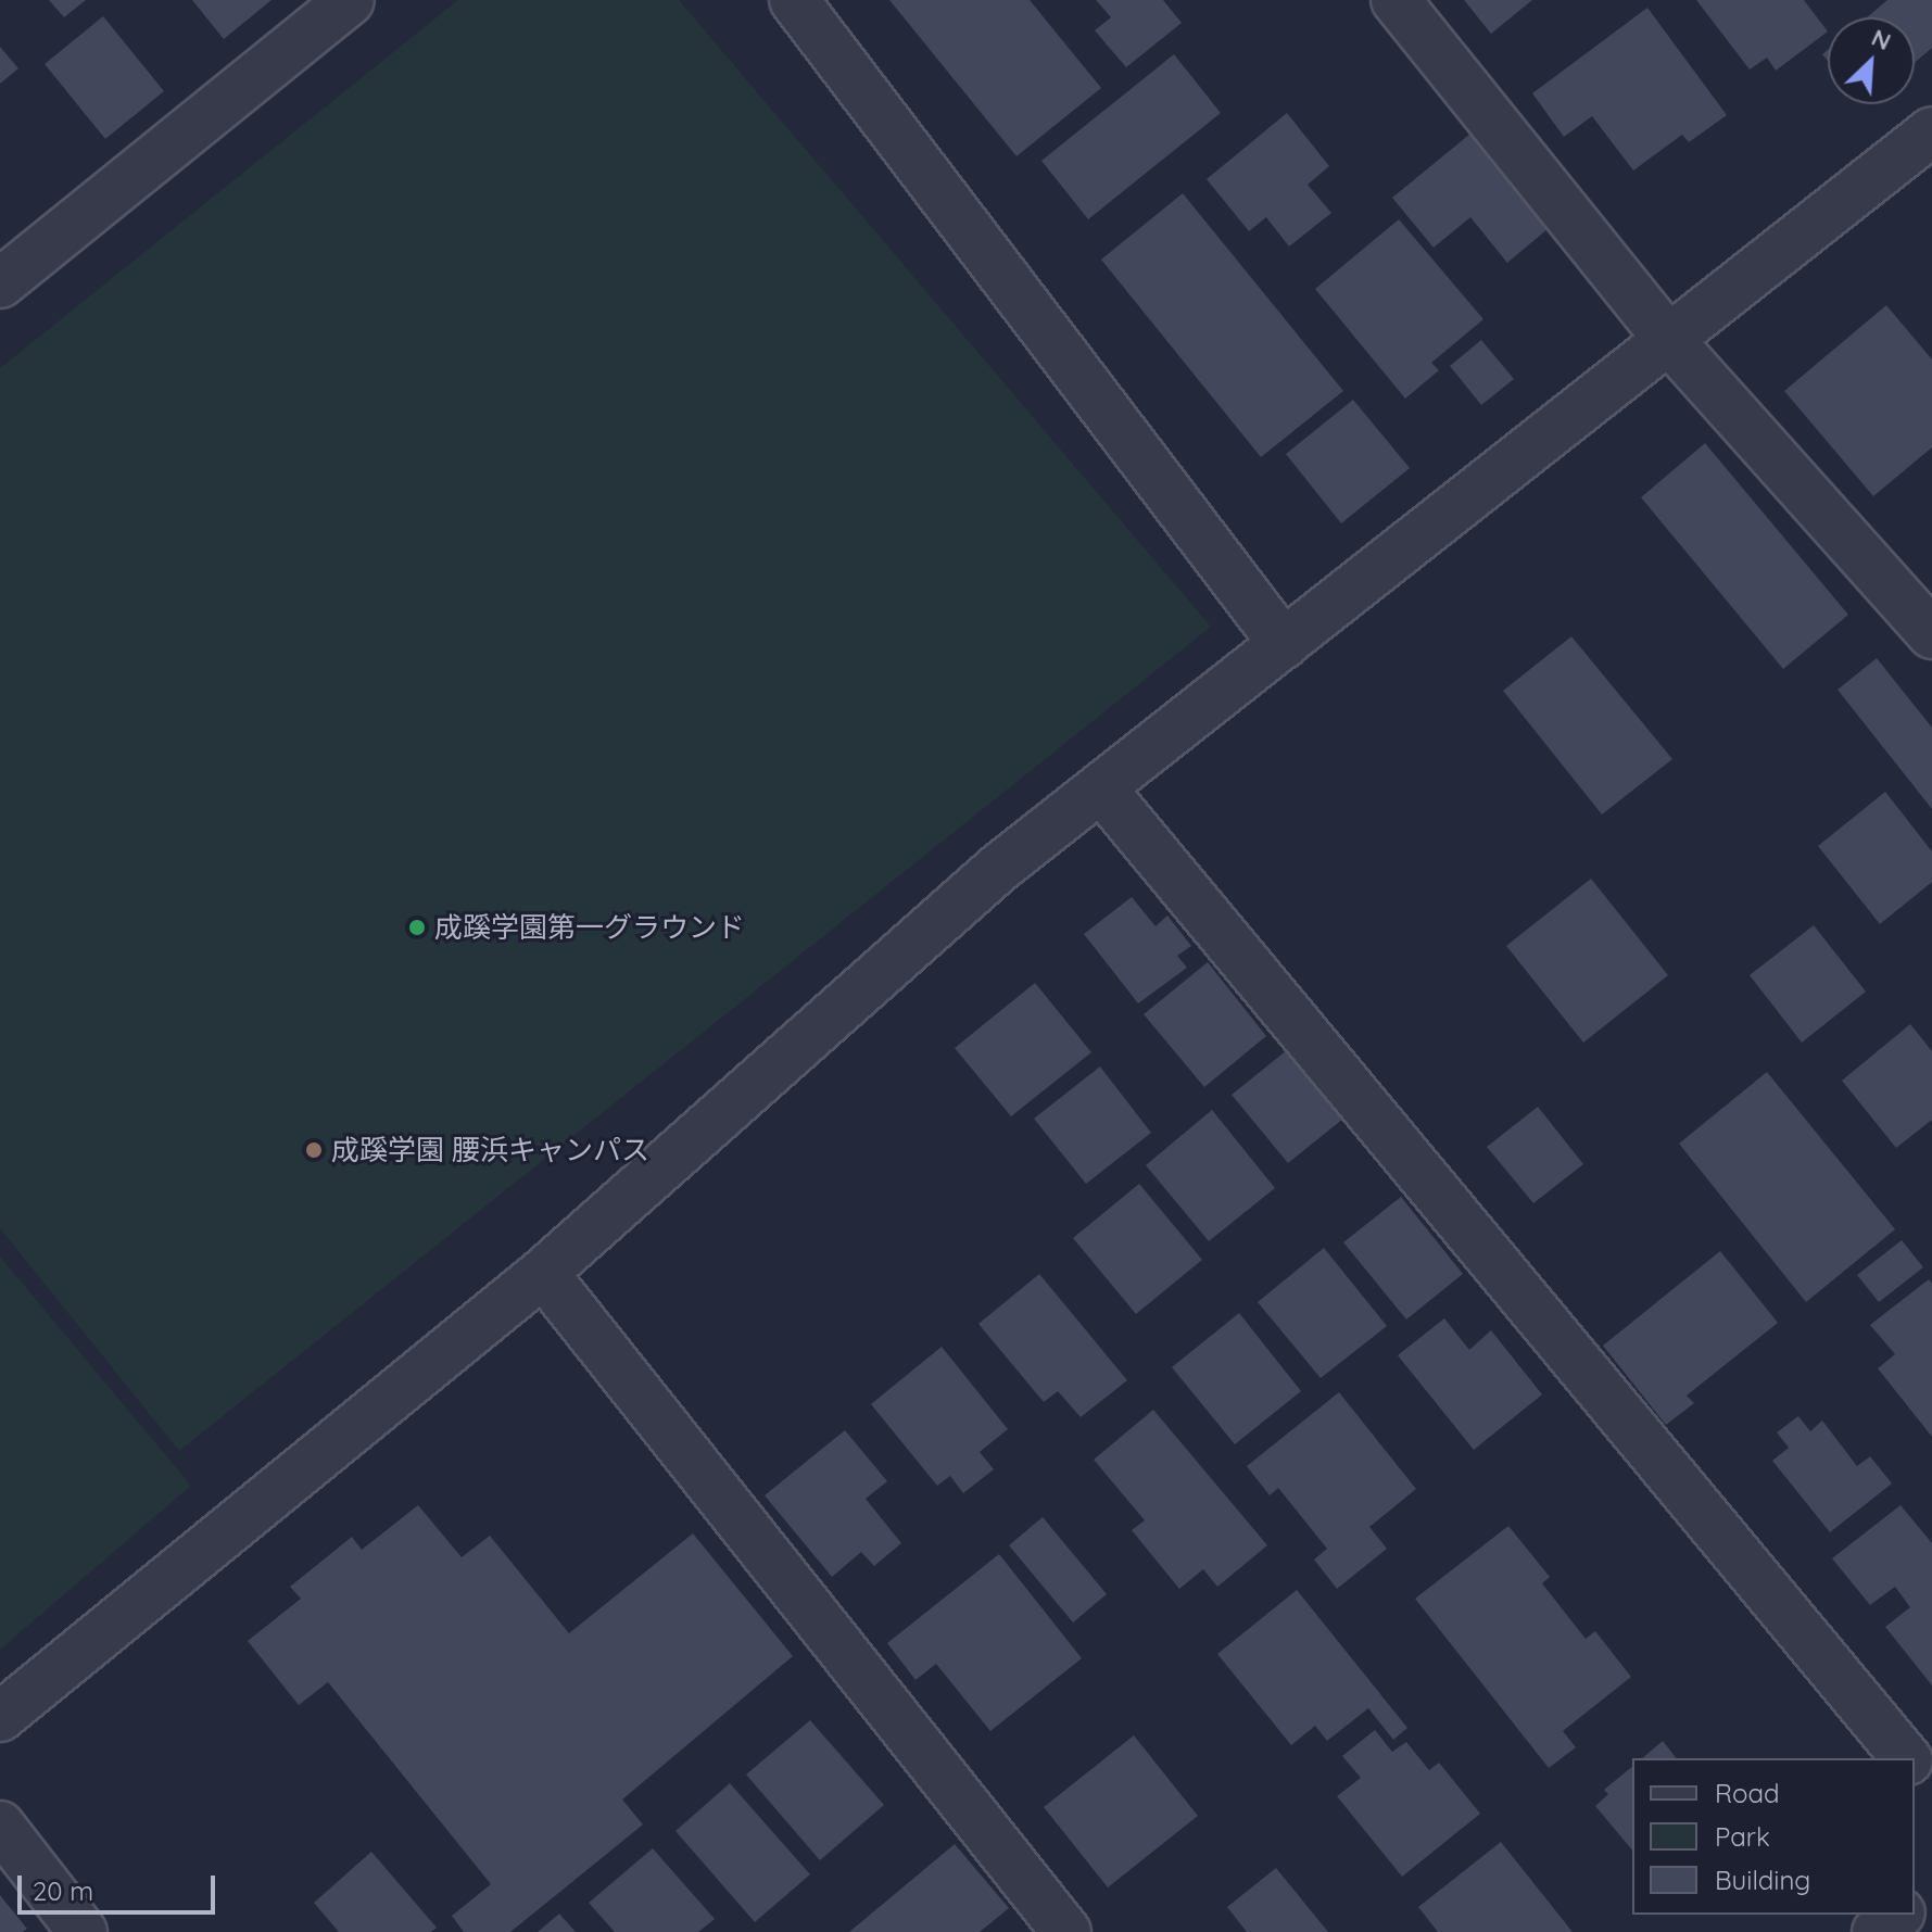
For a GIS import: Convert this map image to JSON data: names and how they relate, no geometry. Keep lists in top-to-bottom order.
{
  "places": ["成蹊学園第一グラウンド", "成蹊学園 腰浜キャンパス"],
  "legend": ["Road", "Park", "Building"],
  "scale_bar": "20 m",
  "north": "top right"
}
